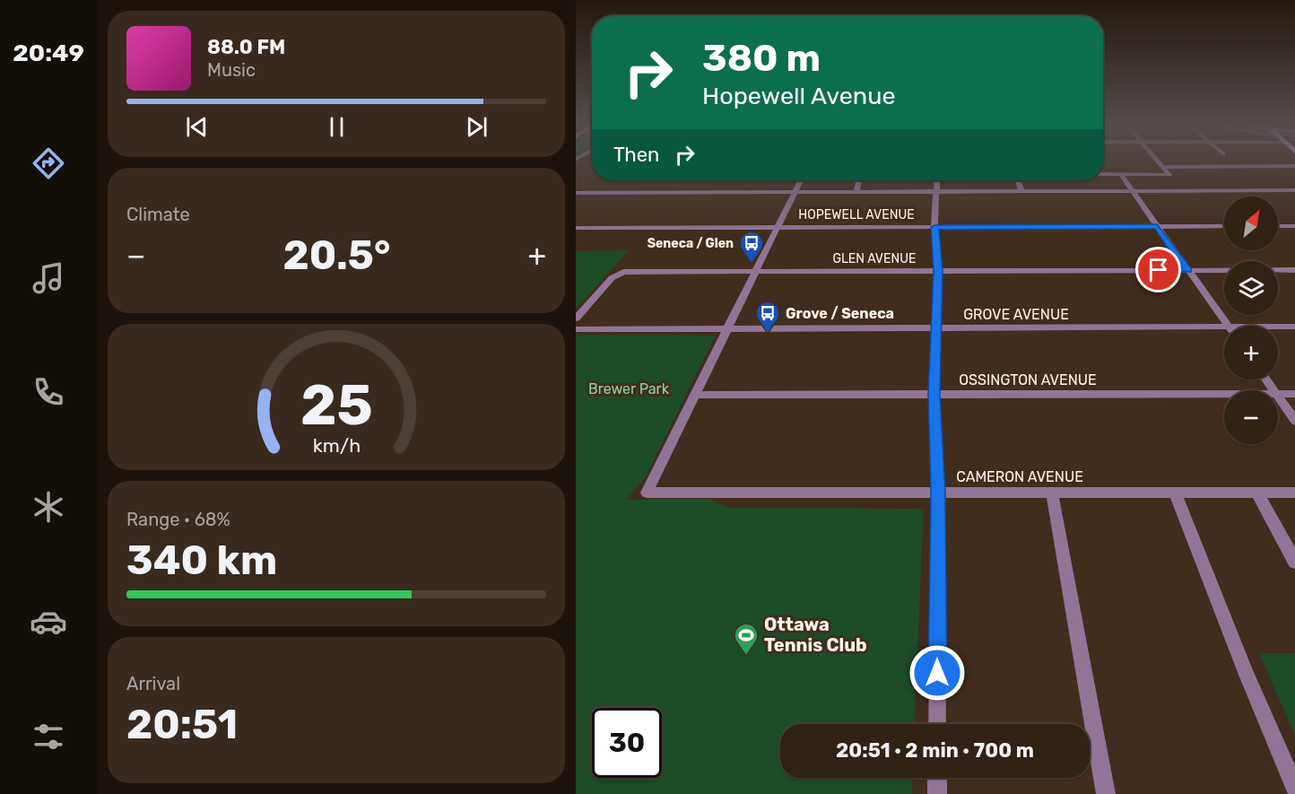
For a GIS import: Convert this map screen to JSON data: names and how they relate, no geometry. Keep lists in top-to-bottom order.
{
  "streets": {
    "street": [
      "HOPEWELL AVENUE",
      "GLEN AVENUE",
      "GROVE AVENUE",
      "OSSINGTON AVENUE",
      "CAMERON AVENUE"
    ]
  },
  "crossings": [
    ["OSSINGTON AVENUE", "CAMERON AVENUE"]
  ],
  "parks": ["Brewer Park"],
  "places": {
    "bus stop": ["Seneca / Glen", "Grove / Seneca"],
    "sports": ["Ottawa Tennis Club"]
  },
  "north": "top right",
  "page": {
    "tabs": "20:49",
    "turn": ["380 m", "Hopewell Avenue"],
    "song": ["88.0 FM", "Music"],
    "then": "Then",
    "tile": [
      "Climate",
      ["Range · 68%", "340 km"],
      ["Arrival", "20:51"]
    ],
    "map_buttons": ["+", "−"],
    "heat": ["−", "20.5°", "+"],
    "limit": "30",
    "trip": "20:51 · 2 min · 700 m",
    "gauge": ["25", "km/h"]
  }
}
